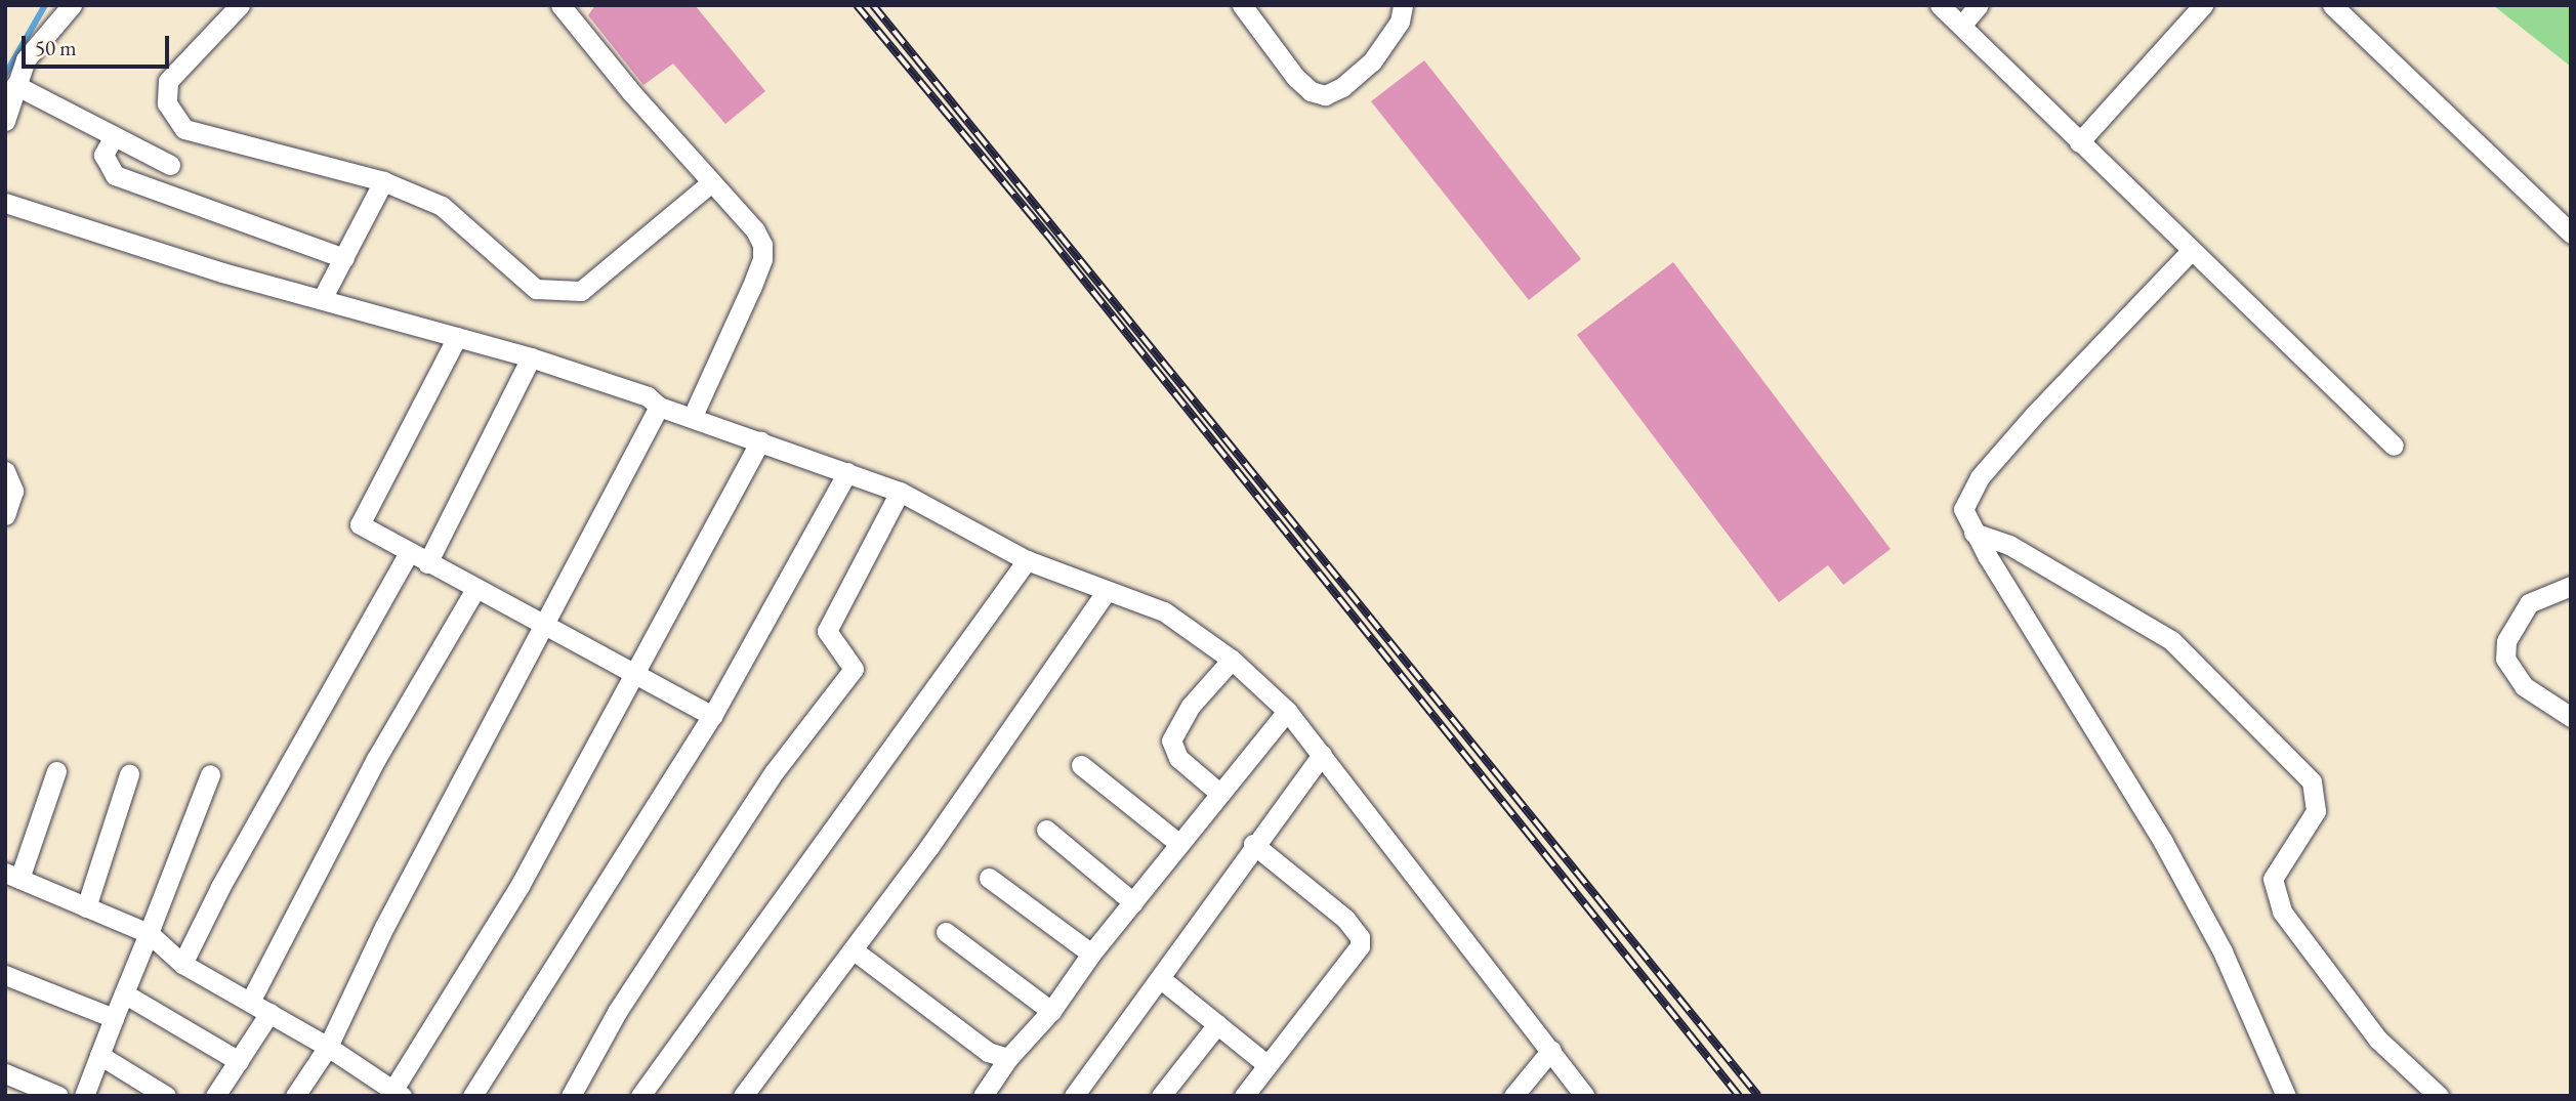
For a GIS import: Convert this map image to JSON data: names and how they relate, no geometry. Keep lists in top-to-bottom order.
{
  "scale_bar": "50 m"
}
